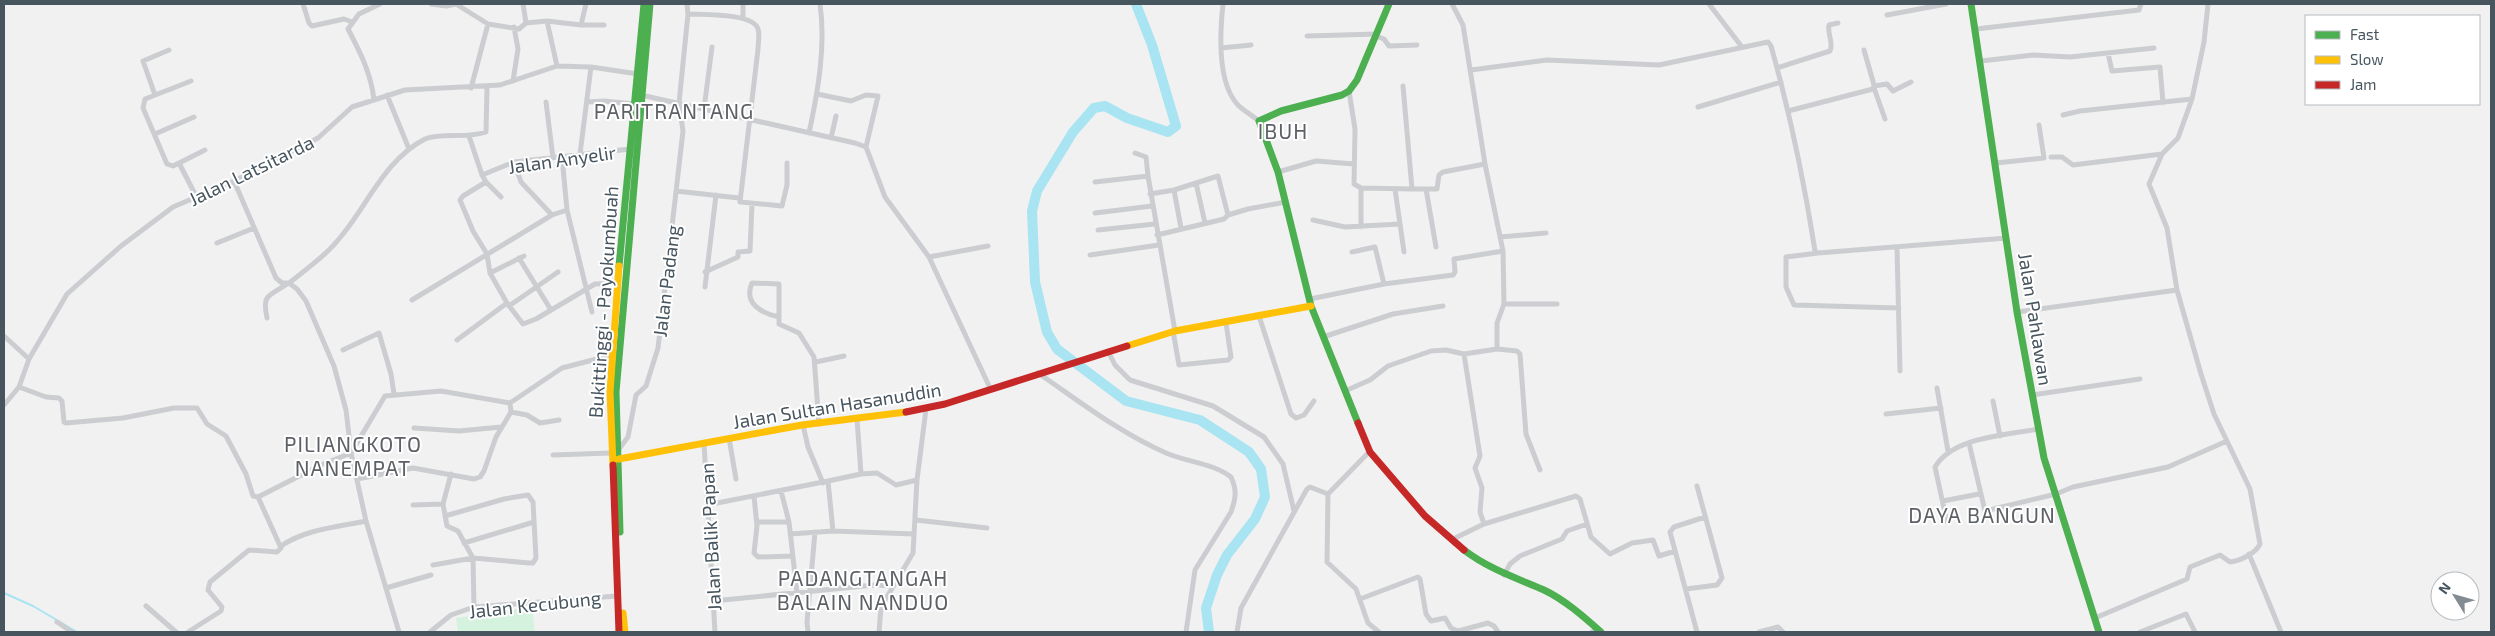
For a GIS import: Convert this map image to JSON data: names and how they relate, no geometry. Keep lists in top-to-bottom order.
{
  "streets": {
    "main road": ["Bukittinggi - Payokumbuah", "Jalan Pahlawan", "Jalan Sultan Hasanuddin"],
    "street": [
      "Jalan Anyelir",
      "Jalan Latsitarda",
      "Jalan Padang",
      "Jalan Balik Papan",
      "Jalan Kecubung"
    ]
  },
  "crossings": [
    ["Jalan Anyelir", "Bukittinggi - Payokumbuah"],
    ["Jalan Latsitarda", "Bukittinggi - Payokumbuah"],
    ["Jalan Padang", "Bukittinggi - Payokumbuah"],
    ["Bukittinggi - Payokumbuah", "Jalan Sultan Hasanuddin"],
    ["Bukittinggi - Payokumbuah", "Jalan Kecubung"],
    ["Jalan Sultan Hasanuddin", "Jalan Balik Papan"]
  ],
  "districts": [
    "PARITRANTANG",
    "IBUH",
    "PILIANGKOTO NANEMPAT",
    "DAYA BANGUN",
    "PADANGTANGAH BALAIN NANDUO"
  ],
  "legend": ["Fast", "Slow", "Jam"],
  "north": "top left"
}
